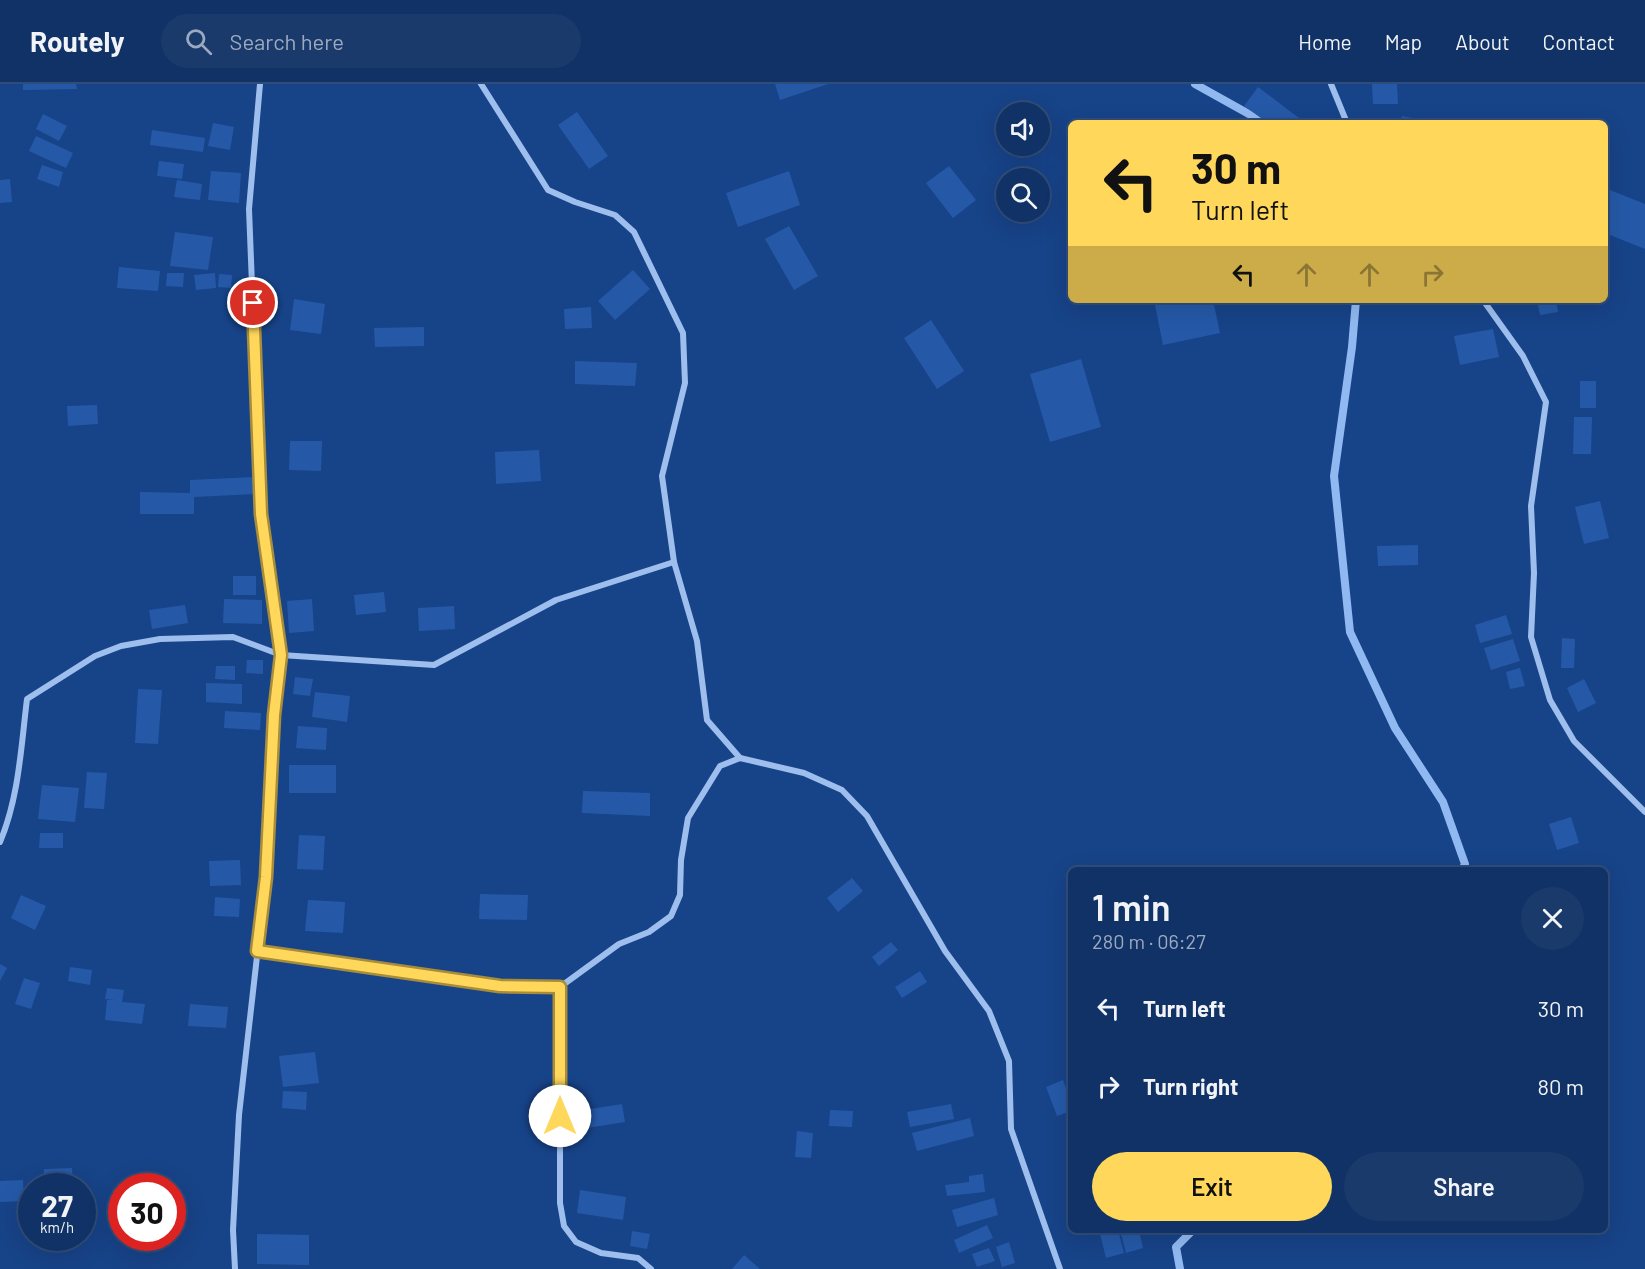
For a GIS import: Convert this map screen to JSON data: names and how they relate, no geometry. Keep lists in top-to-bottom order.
{
  "page": {
    "header": "Routely",
    "search": "Search here",
    "nav": [
      "Home",
      "Map",
      "About",
      "Contact"
    ],
    "turn": ["30 m", "Turn left"],
    "heading": ["1 min", "280 m · 06:27"],
    "list": [
      {
        "name": "Turn left",
        "value": "30 m"
      },
      {
        "name": "Turn right",
        "value": "80 m"
      }
    ],
    "buttons": ["Exit", "Share"],
    "speed": "27 km/h",
    "limit": "30"
  }
}
